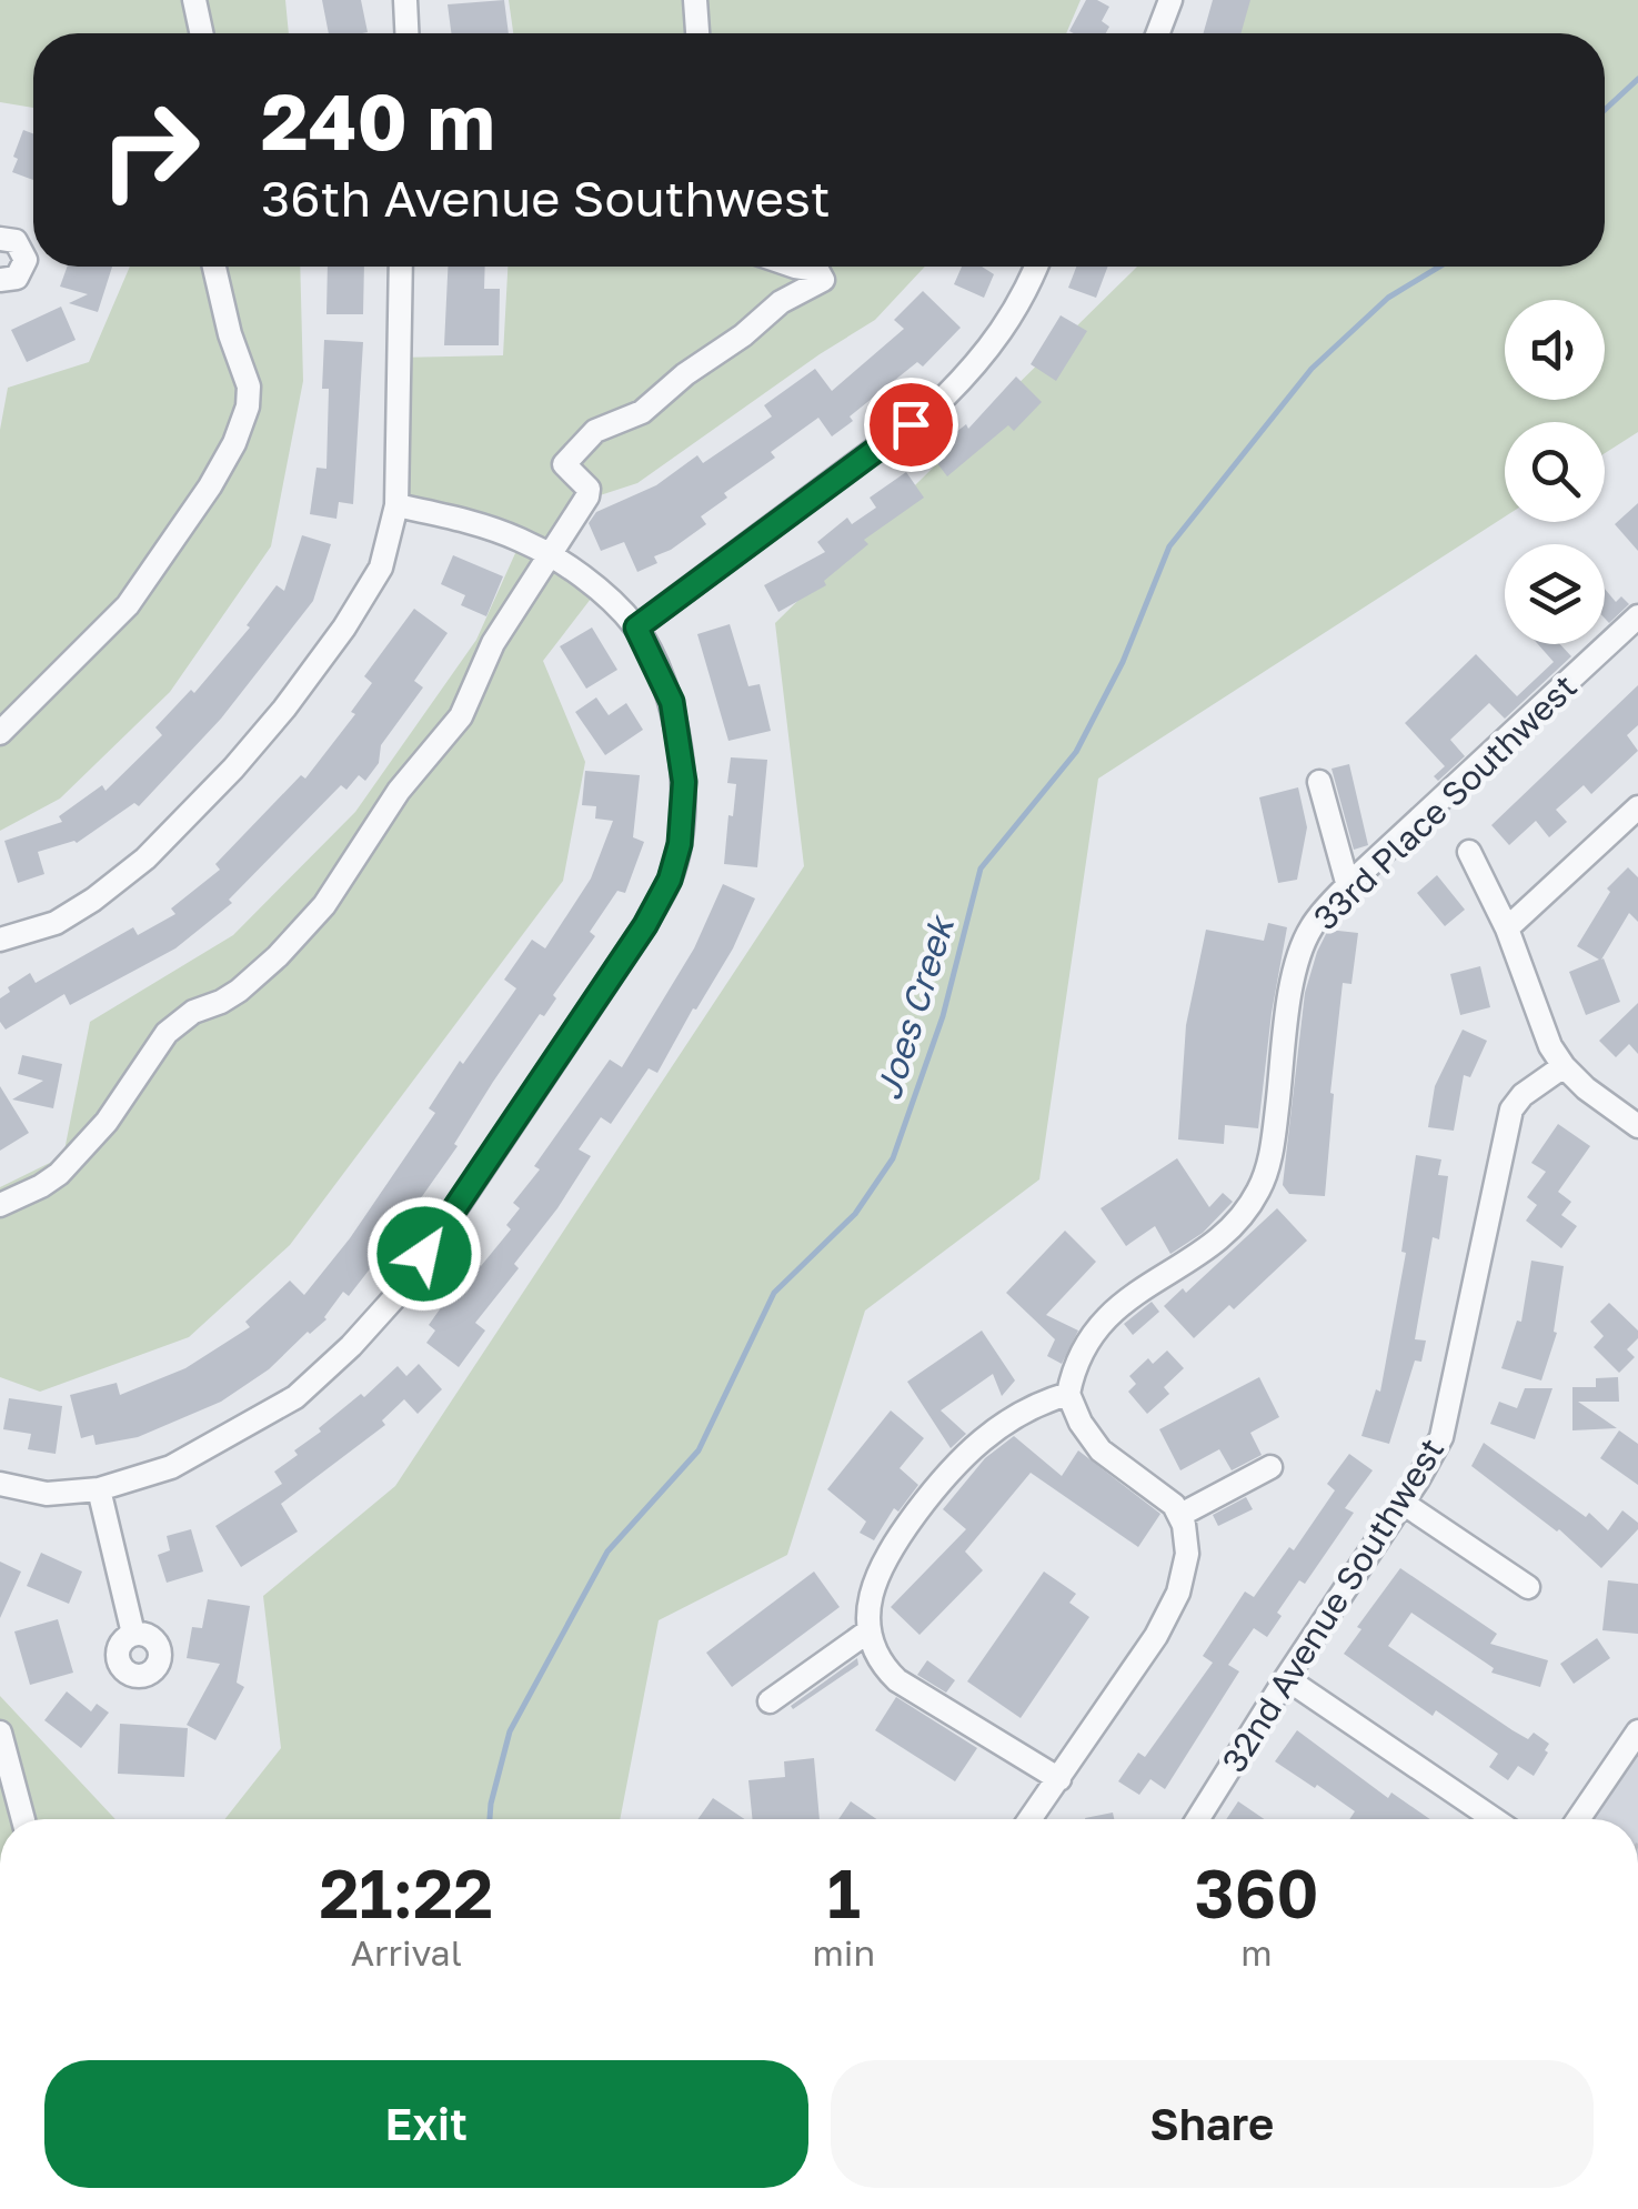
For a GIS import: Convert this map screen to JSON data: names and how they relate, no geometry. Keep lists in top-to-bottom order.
{
  "streets": {
    "street": ["33rd Place Southwest", "32nd Avenue Southwest"]
  },
  "water": ["Joes Creek"],
  "page": {
    "turn": ["240 m", "36th Avenue Southwest"],
    "eta": [
      "21:22",
      "Arrival",
      "1",
      "min",
      "360",
      "m"
    ],
    "buttons": ["Exit", "Share"]
  }
}
